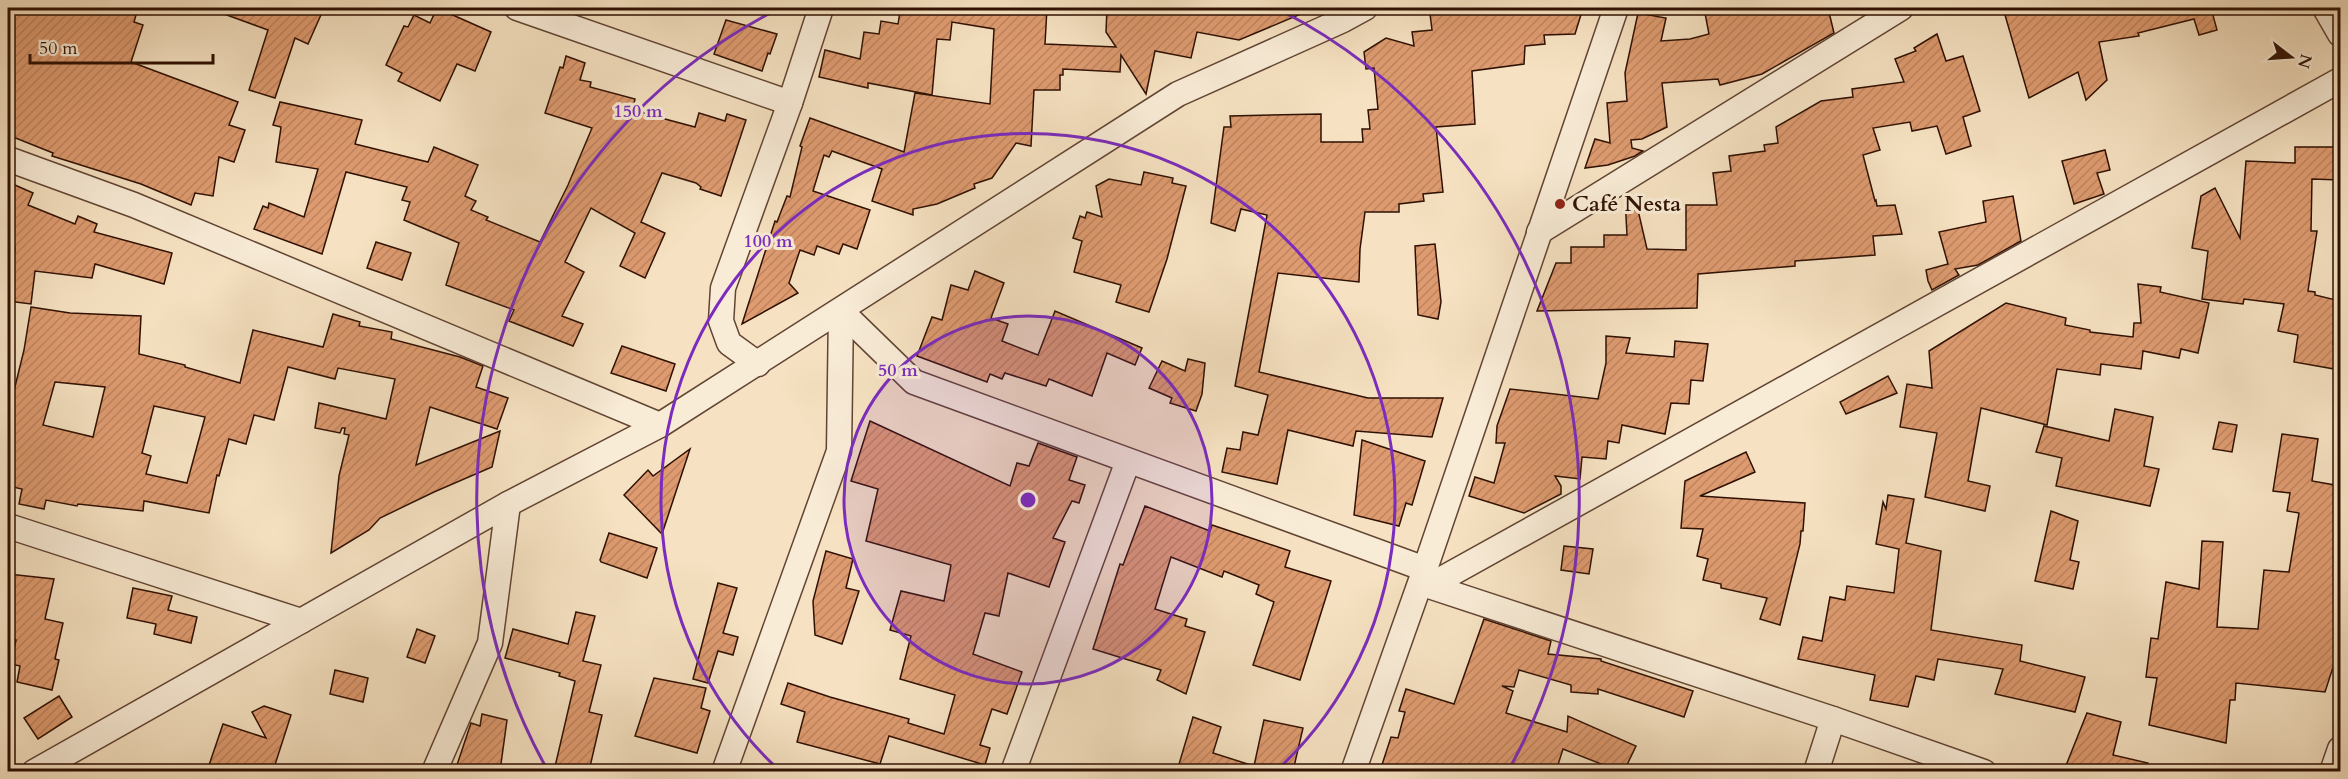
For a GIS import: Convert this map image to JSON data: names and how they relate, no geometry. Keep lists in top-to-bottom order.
{
  "places": ["Café Nesta"],
  "scale_bar": "50 m",
  "north": "right",
  "rings": ["150 m", "100 m", "50 m"]
}
